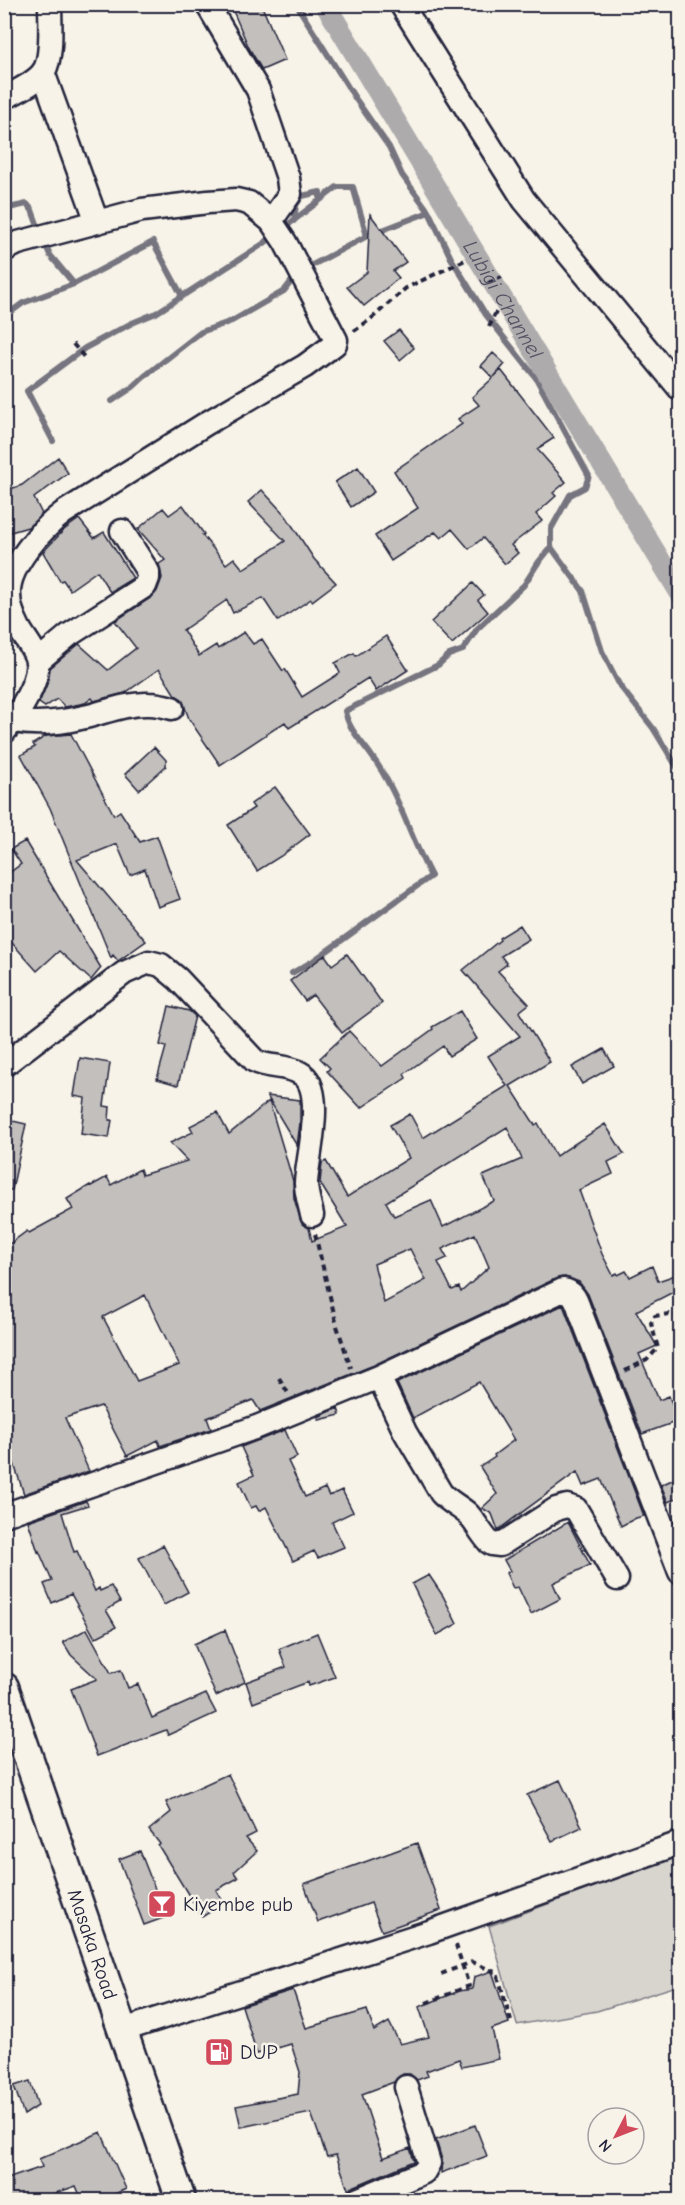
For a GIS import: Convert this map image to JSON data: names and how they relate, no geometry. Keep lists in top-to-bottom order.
{
  "streets": {
    "main road": ["Masaka Road"]
  },
  "water": ["Lubigi Channel"],
  "places": {
    "bar": ["Kiyembe pub"],
    "fuel station": ["DUP"]
  },
  "north": "bottom left"
}
